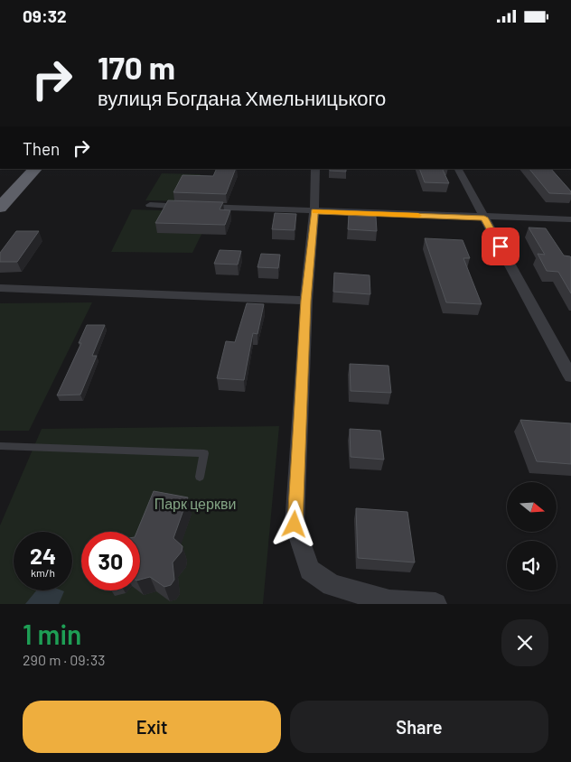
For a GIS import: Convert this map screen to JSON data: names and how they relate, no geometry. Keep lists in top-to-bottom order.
{
  "parks": ["Парк церкви"],
  "north": "right",
  "page": {
    "status": "09:32",
    "turn": ["170 m", "вулиця Богдана Хмельницького"],
    "then": "Then",
    "speed": "24 km/h",
    "limit": "30",
    "heading": ["1 min", "290 m · 09:33"],
    "buttons": ["Exit", "Share"]
  }
}
